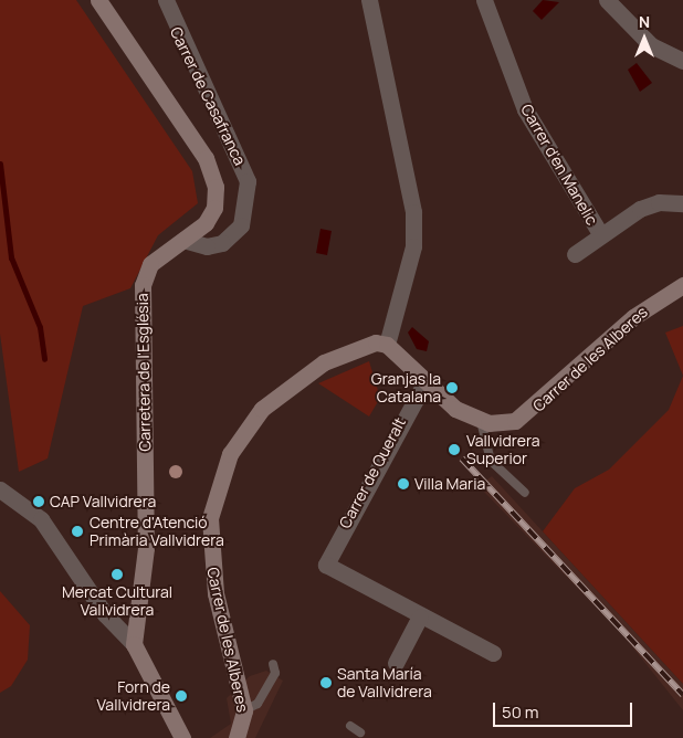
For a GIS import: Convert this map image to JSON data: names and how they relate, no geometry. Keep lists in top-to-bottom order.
{
  "streets": {
    "street": [
      "Carrer de Casafranca",
      "Carrer d'en Manelic",
      "Carrer de les Alberes",
      "Carretera de l'Església",
      "Carrer de Queralt"
    ]
  },
  "crossings": [
    ["Carrer de Casafranca", "Carretera de l'Església"]
  ],
  "places": [
    "Granjas la Catalana",
    "Vallvidrera Superior",
    "Villa Maria",
    "CAP Vallvidrera",
    "Centre d'Atenció Primària Vallvidrera",
    "Mercat Cultural Vallvidrera",
    "Santa María de Vallvidrera",
    "Forn de Vallvidrera"
  ],
  "scale_bar": "50 m",
  "north": "top"
}
